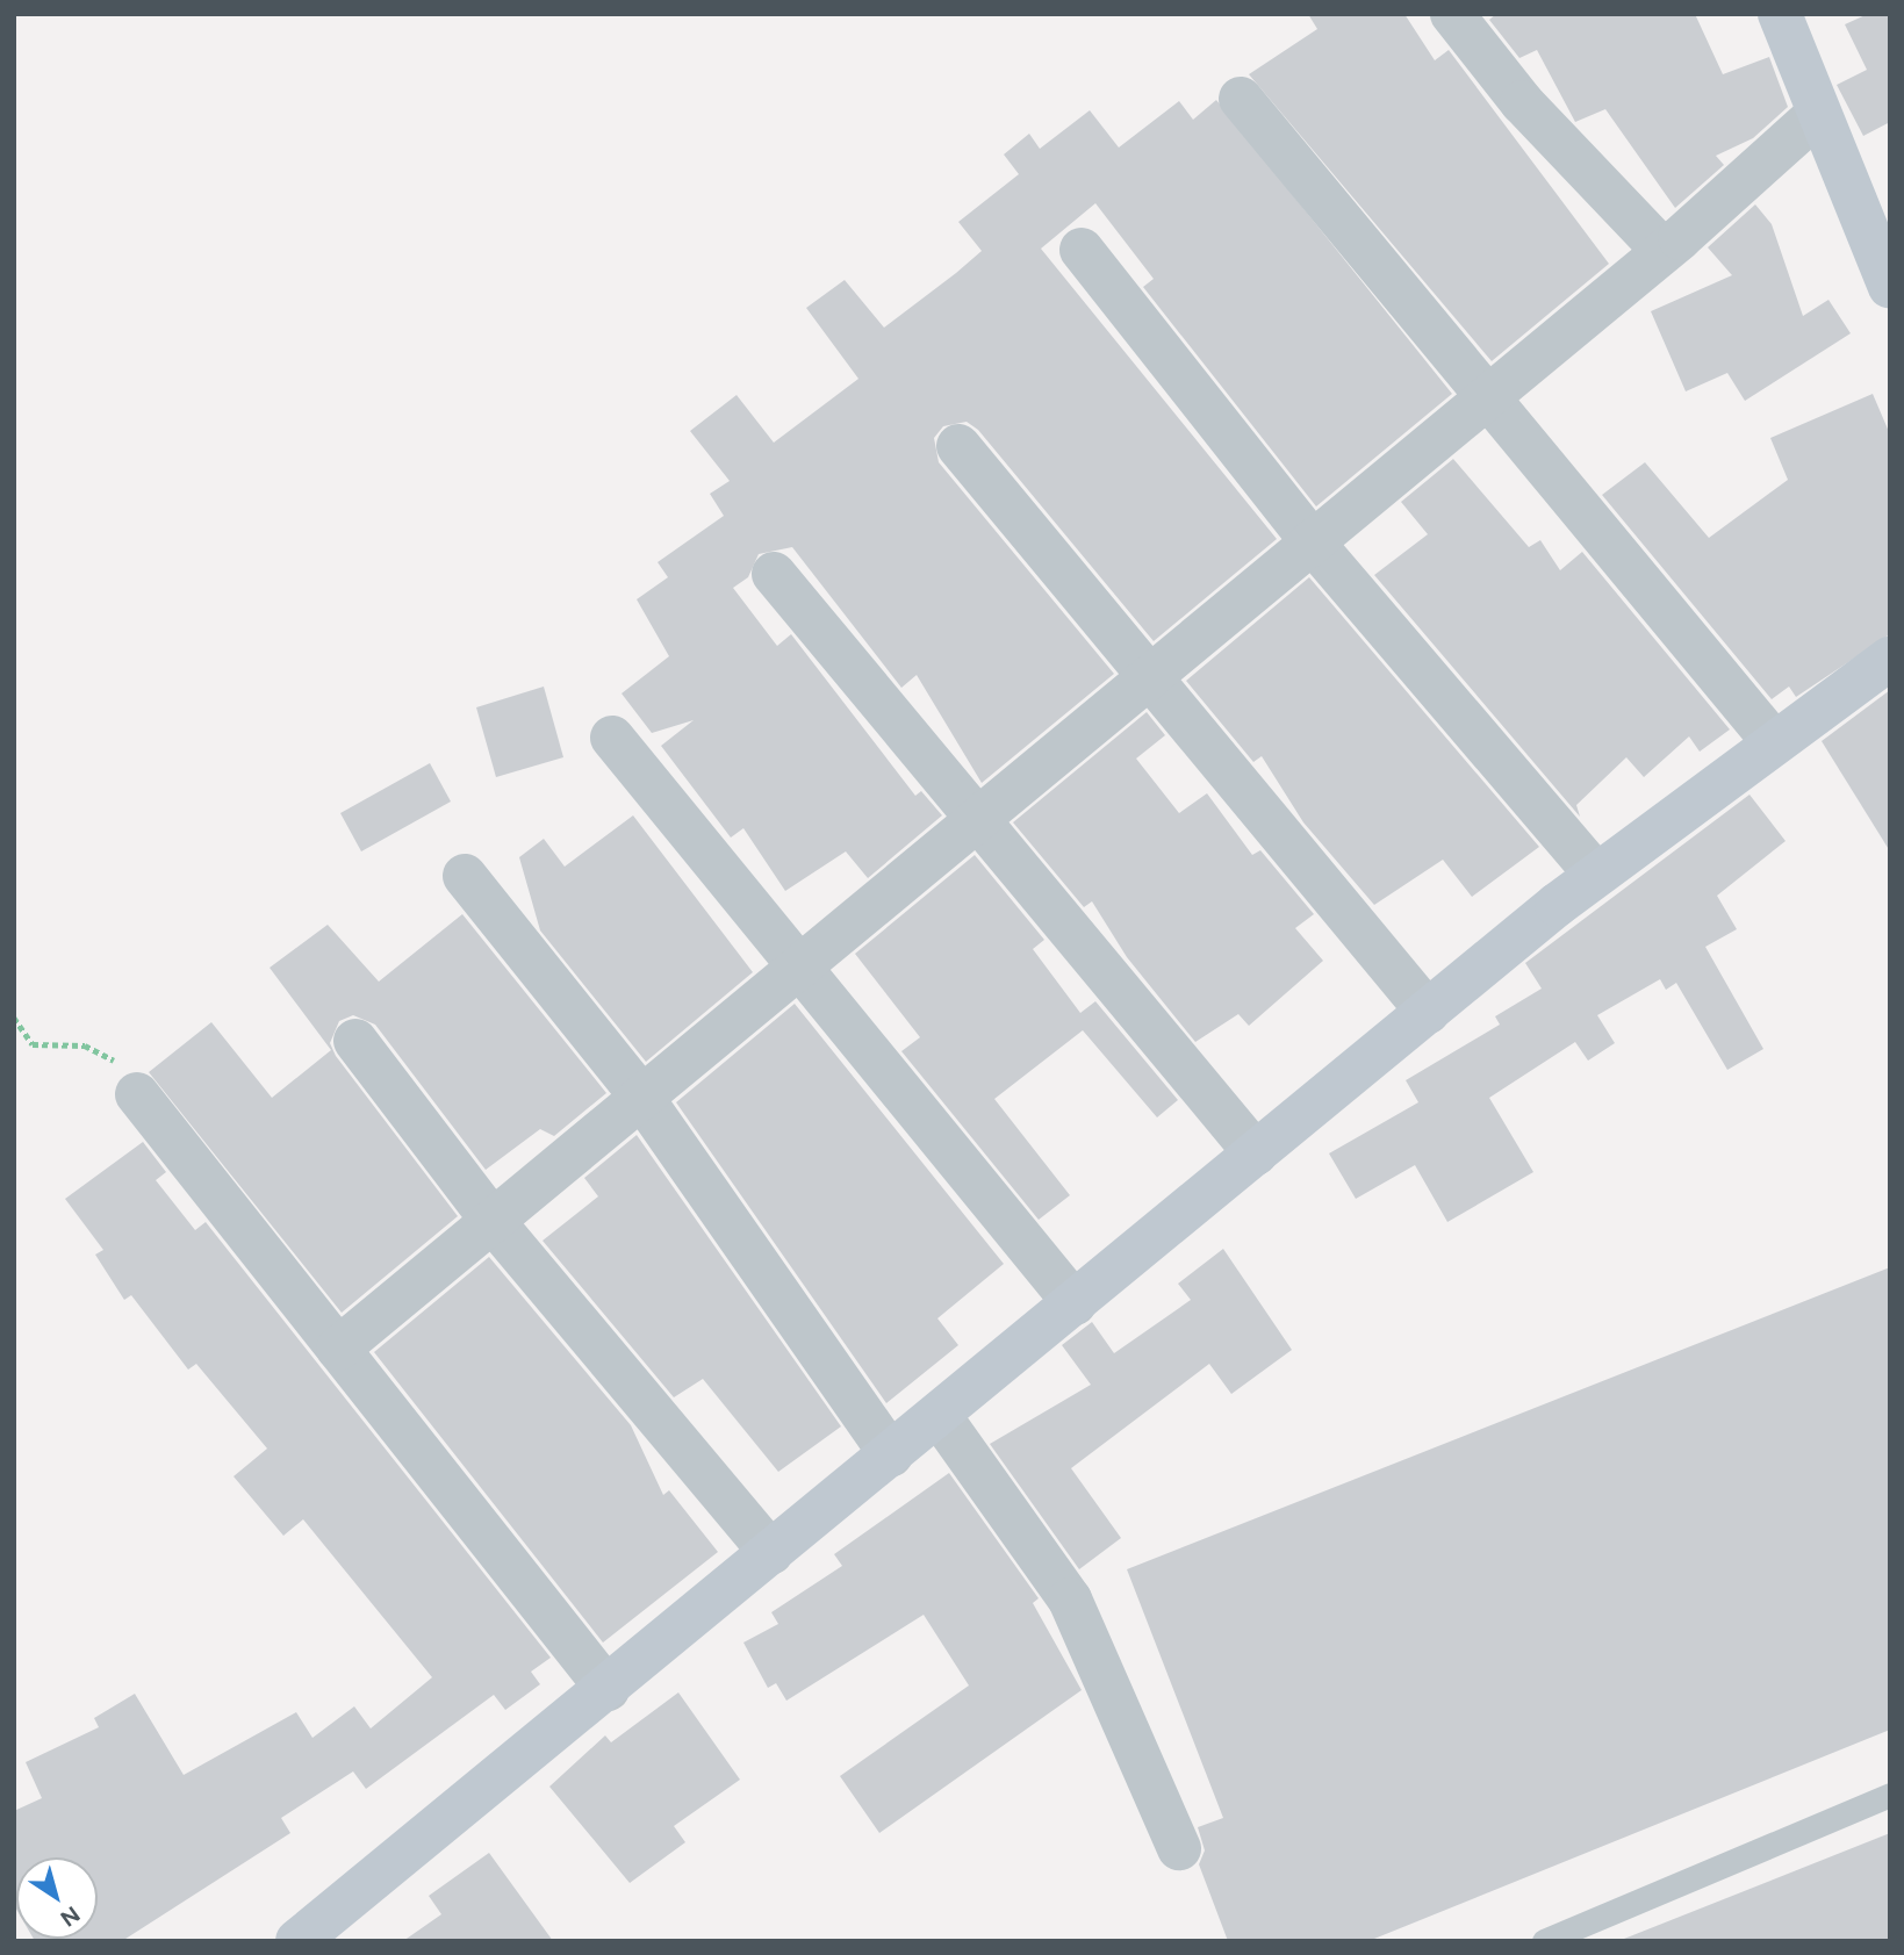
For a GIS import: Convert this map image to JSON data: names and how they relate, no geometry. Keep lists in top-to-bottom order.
{
  "north": "bottom right"
}
